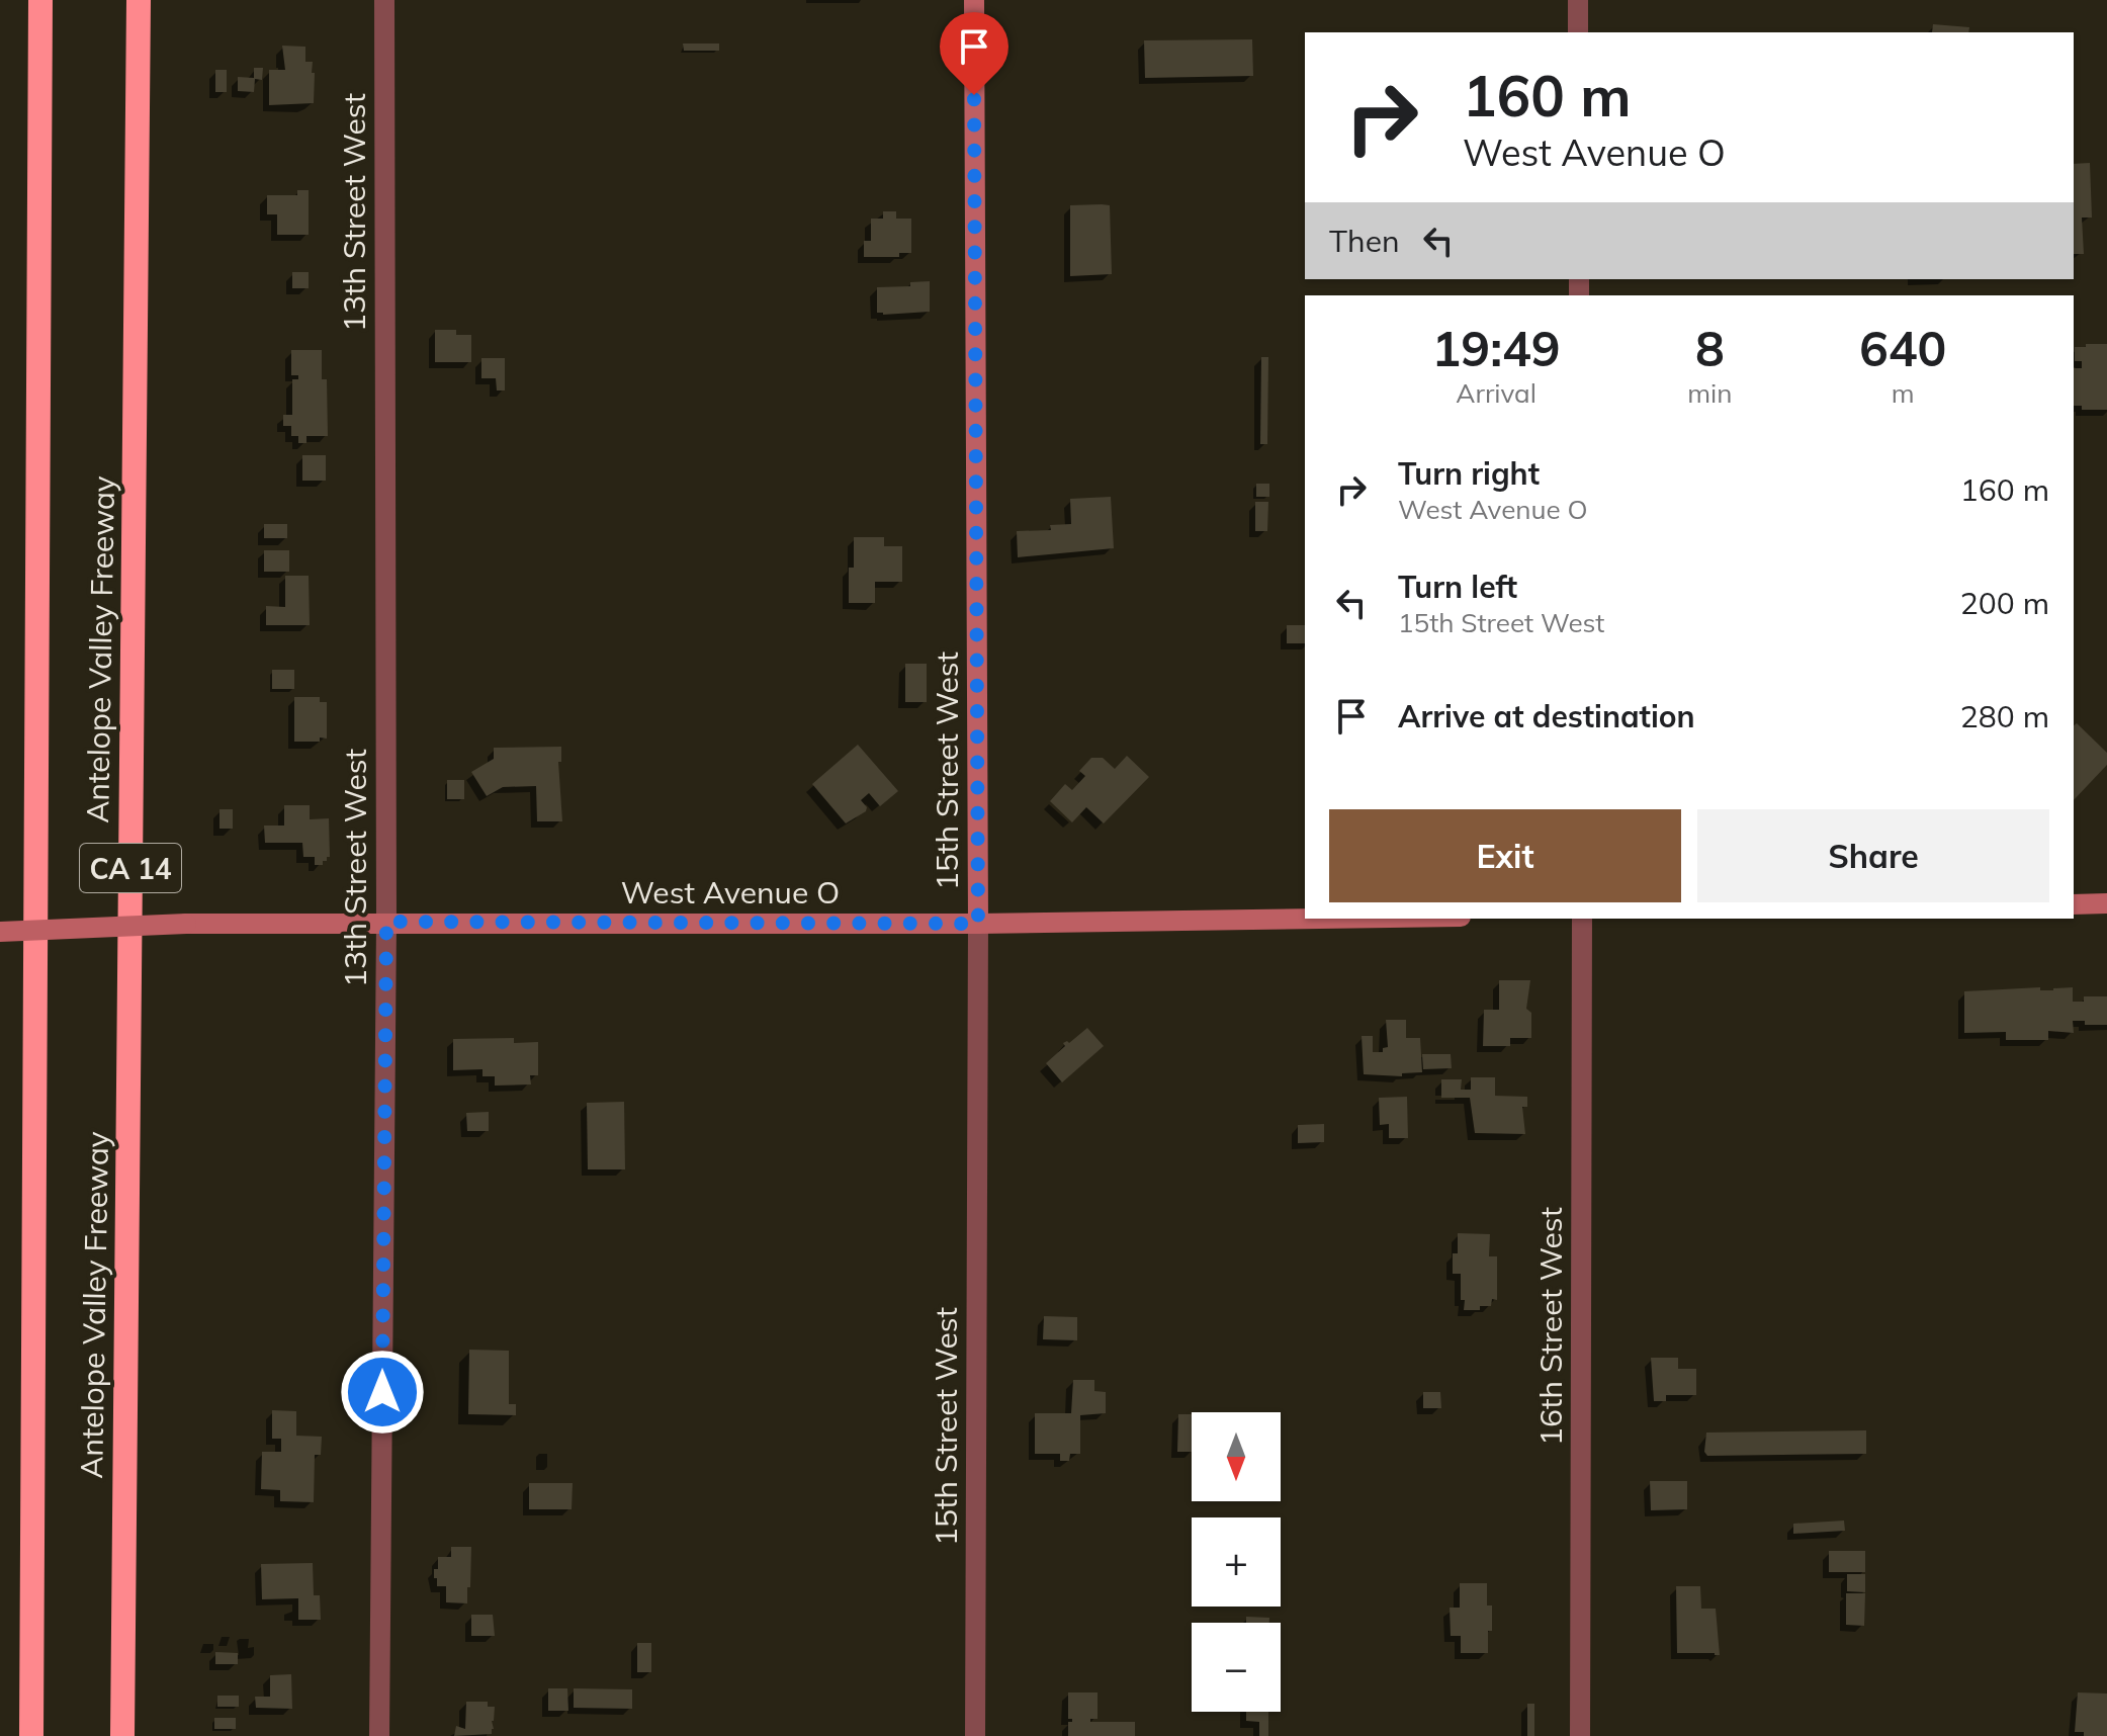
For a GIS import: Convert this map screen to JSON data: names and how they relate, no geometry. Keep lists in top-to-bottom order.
{
  "streets": {
    "highway": ["Antelope Valley Freeway", "CA 14"],
    "street": [
      "13th Street West",
      "15th Street West",
      "West Avenue O",
      "16th Street West"
    ]
  },
  "crossings": [
    ["13th Street West", "West Avenue O"],
    ["15th Street West", "West Avenue O"]
  ],
  "north": "bottom",
  "page": {
    "turn": ["160 m", "West Avenue O"],
    "then": "Then",
    "eta": [
      "19:49",
      "Arrival",
      "8",
      "min",
      "640",
      "m"
    ],
    "list": [
      {
        "name": "Turn right",
        "note": "West Avenue O",
        "value": "160 m"
      },
      {
        "name": "Turn left",
        "note": "15th Street West",
        "value": "200 m"
      },
      {
        "name": "Arrive at destination",
        "value": "280 m"
      }
    ],
    "buttons": ["Exit", "Share"],
    "map_buttons": ["+", "−"]
  }
}
